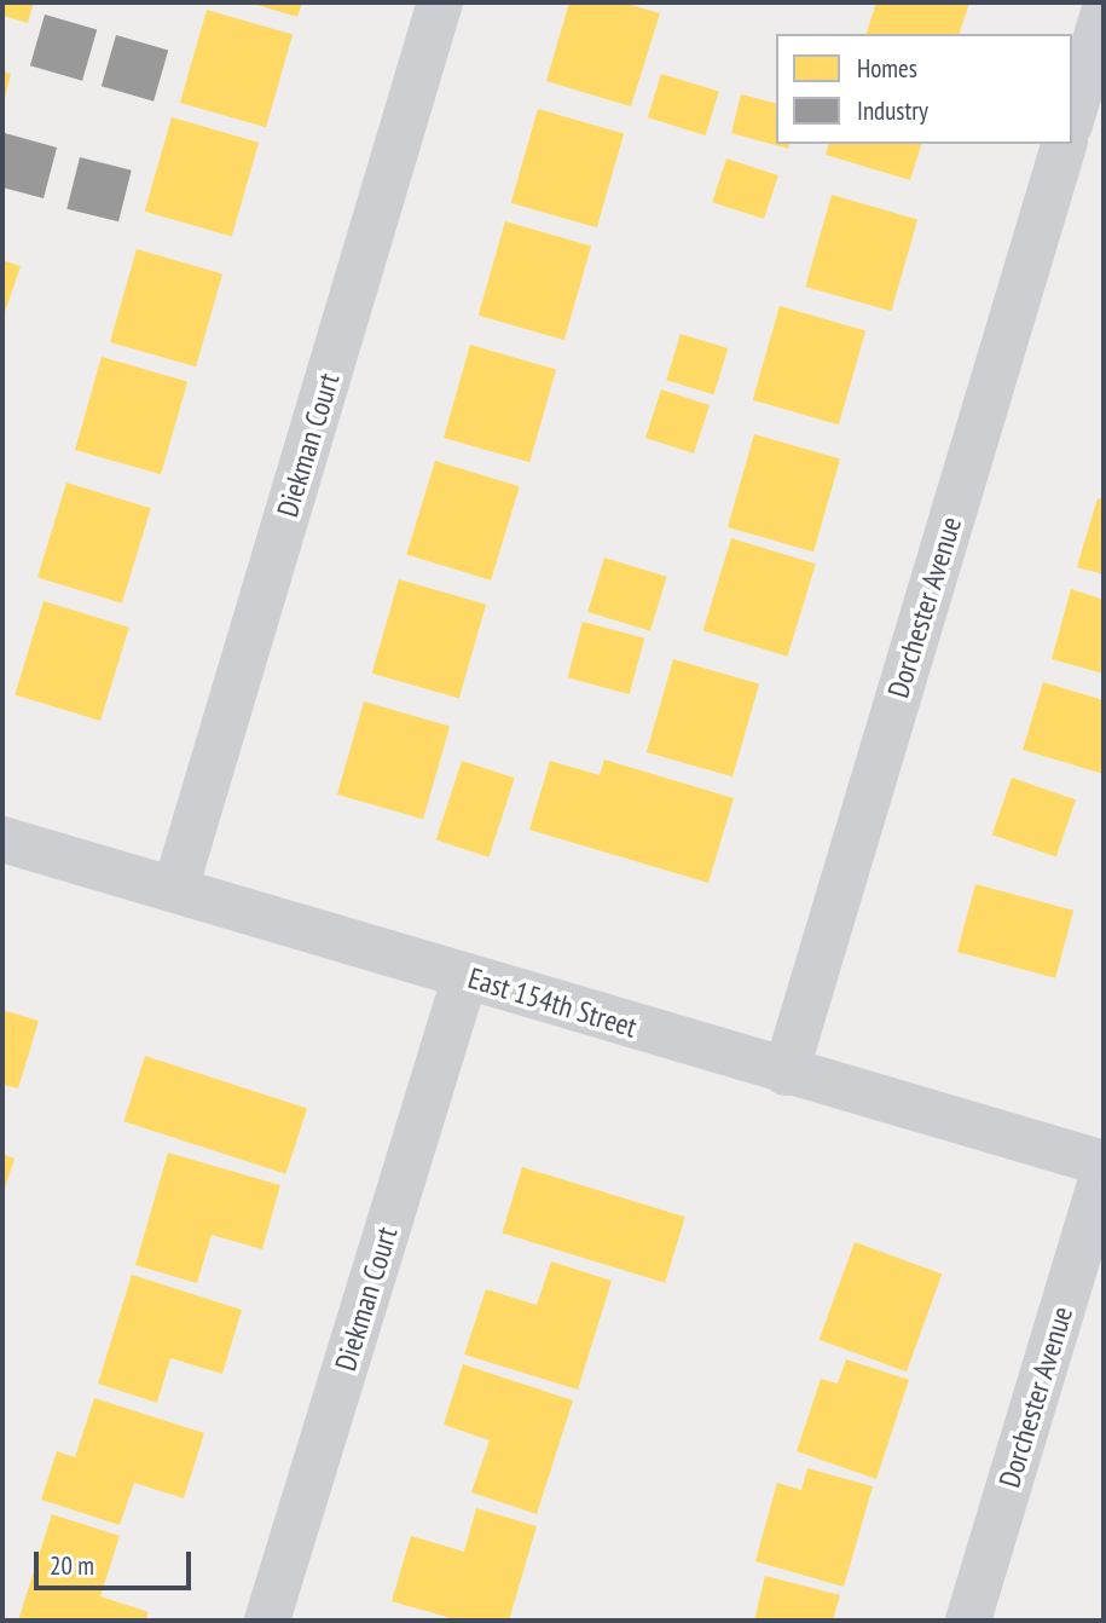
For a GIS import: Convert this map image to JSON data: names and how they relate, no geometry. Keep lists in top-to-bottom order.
{
  "streets": {
    "street": ["Diekman Court", "Dorchester Avenue", "East 154th Street"]
  },
  "crossings": [
    ["Diekman Court", "East 154th Street"],
    ["Dorchester Avenue", "East 154th Street"]
  ],
  "legend": ["Homes", "Industry"],
  "scale_bar": "20 m"
}
